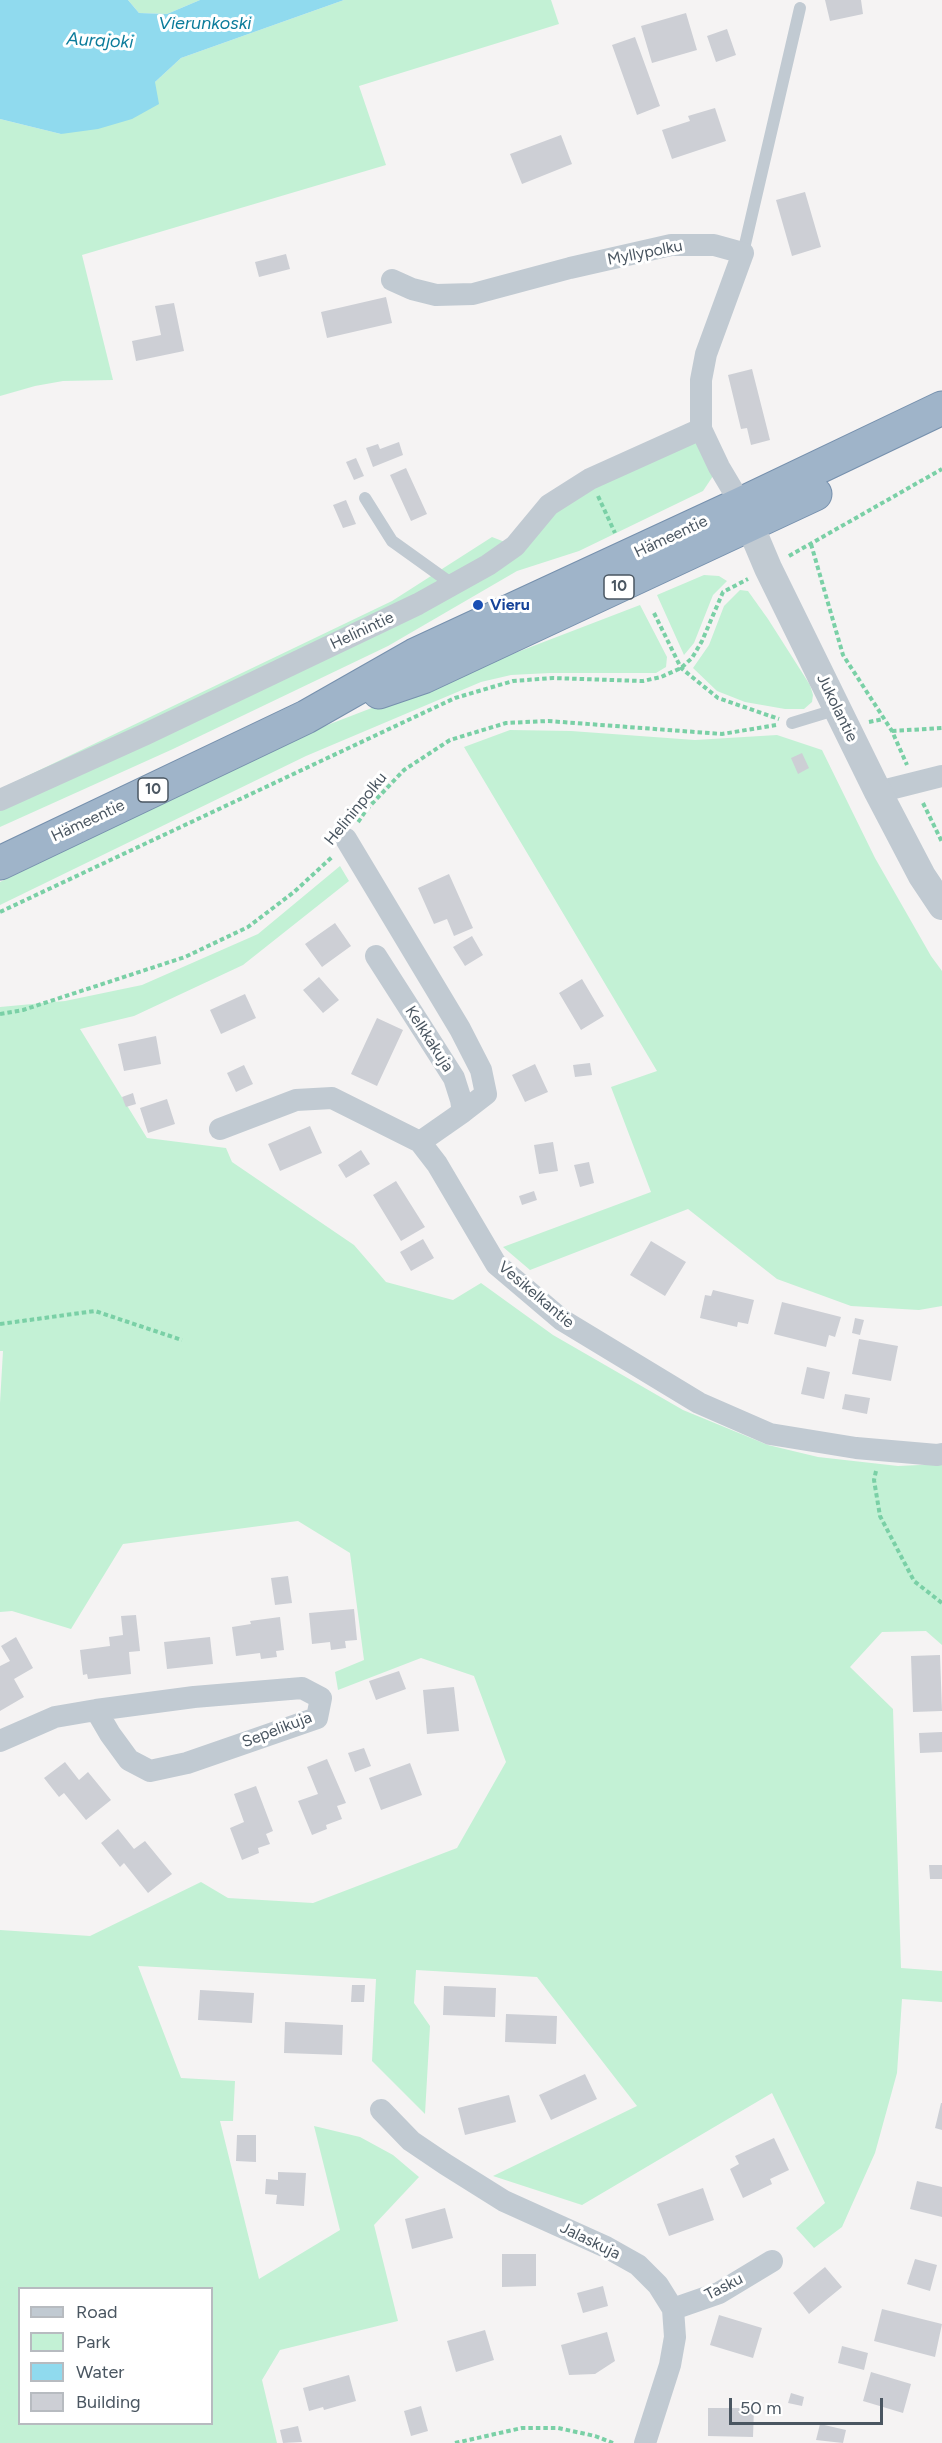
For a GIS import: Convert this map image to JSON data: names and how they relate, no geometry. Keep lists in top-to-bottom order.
{
  "streets": {
    "highway": ["Hämeentie", "10"],
    "street": [
      "Myllypolku",
      "Helinintie",
      "Jukolantie",
      "Kelkkakuja",
      "Vesikelkantie",
      "Sepelikuja",
      "Jalaskuja",
      "Tasku"
    ],
    "path": ["Helininpolku"]
  },
  "crossings": [
    ["Hämeentie", "Jukolantie"],
    ["Jalaskuja", "Tasku"]
  ],
  "water": ["Vierunkoski", "Aurajoki"],
  "places": ["Vieru"],
  "legend": [
    "Road",
    "Park",
    "Water",
    "Building"
  ],
  "scale_bar": "50 m"
}
